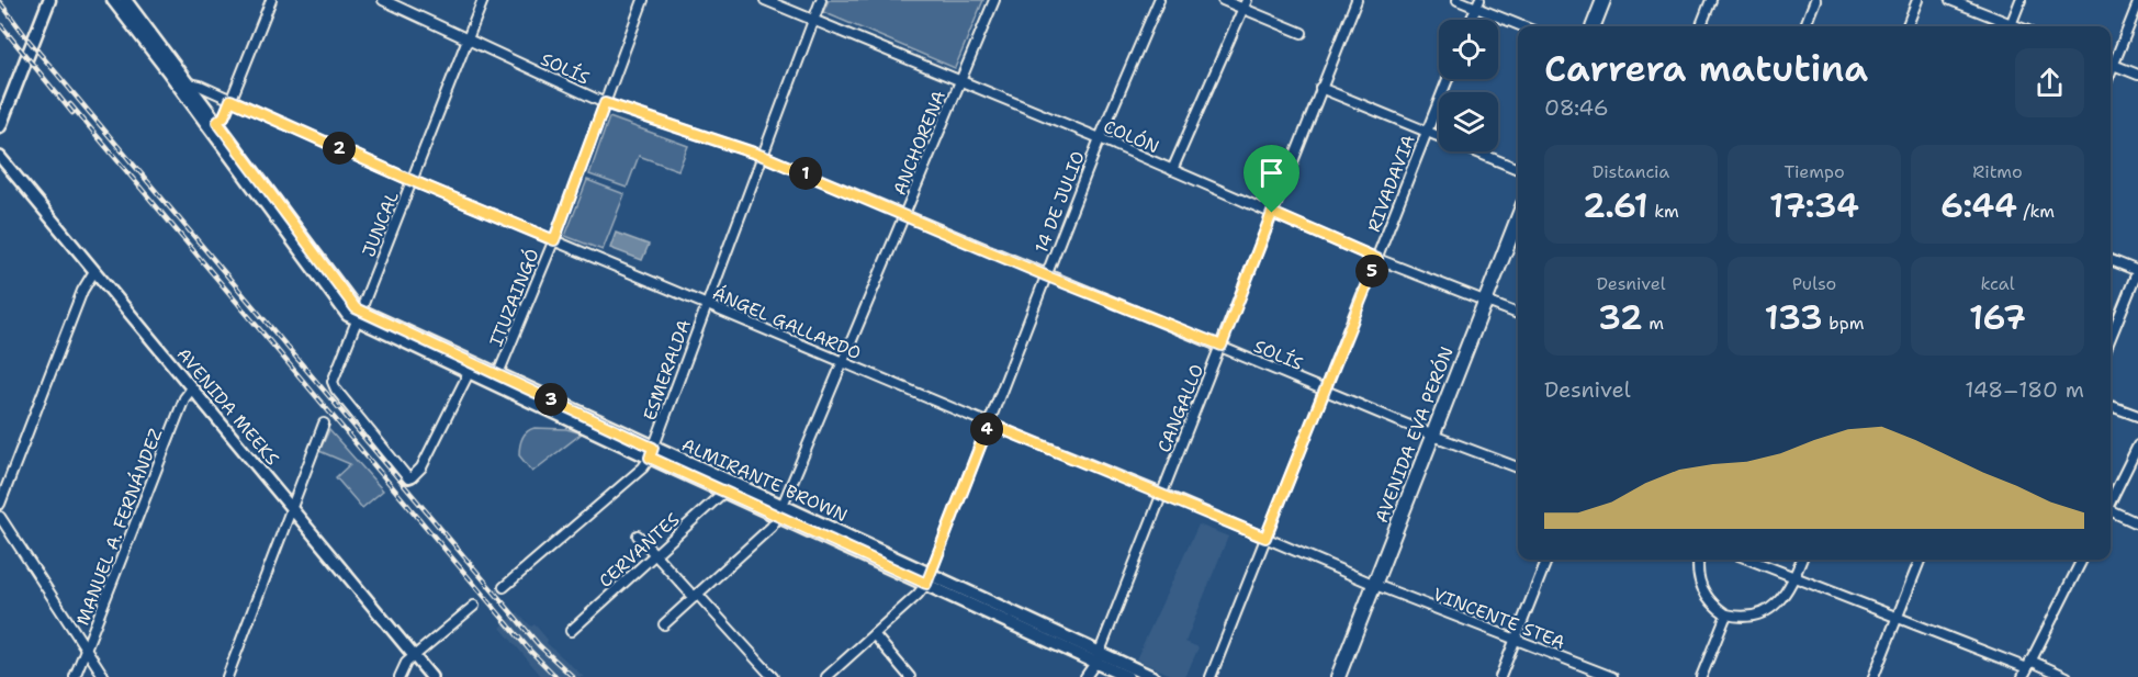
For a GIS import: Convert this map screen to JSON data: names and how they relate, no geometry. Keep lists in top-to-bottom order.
{
  "streets": {
    "main road": ["AVENIDA EVA PERÓN", "ALMIRANTE BROWN"],
    "street": [
      "SOLÍS",
      "COLÓN",
      "ANCHORENA",
      "RIVADAVIA",
      "14 DE JULIO",
      "JUNCAL",
      "ITUZAINGÓ",
      "ÁNGEL GALLARDO",
      "ESMERALDA",
      "AVENIDA MEEKS",
      "CANGALLO",
      "MANUEL A. FERNÁNDEZ",
      "CERVANTES",
      "VINCENTE STEA"
    ]
  },
  "crossings": [
    ["SOLÍS", "ANCHORENA"],
    ["SOLÍS", "RIVADAVIA"],
    ["SOLÍS", "14 DE JULIO"],
    ["SOLÍS", "JUNCAL"],
    ["SOLÍS", "ITUZAINGÓ"],
    ["SOLÍS", "ESMERALDA"],
    ["SOLÍS", "CANGALLO"],
    ["SOLÍS", "AVENIDA EVA PERÓN"],
    ["COLÓN", "ANCHORENA"],
    ["COLÓN", "RIVADAVIA"],
    ["COLÓN", "14 DE JULIO"],
    ["COLÓN", "ESMERALDA"],
    ["COLÓN", "CANGALLO"],
    ["COLÓN", "AVENIDA EVA PERÓN"],
    ["ANCHORENA", "ÁNGEL GALLARDO"],
    ["ANCHORENA", "ALMIRANTE BROWN"],
    ["RIVADAVIA", "ÁNGEL GALLARDO"],
    ["14 DE JULIO", "ÁNGEL GALLARDO"],
    ["14 DE JULIO", "ALMIRANTE BROWN"],
    ["JUNCAL", "ÁNGEL GALLARDO"],
    ["JUNCAL", "ALMIRANTE BROWN"],
    ["ITUZAINGÓ", "ÁNGEL GALLARDO"],
    ["ITUZAINGÓ", "ALMIRANTE BROWN"],
    ["ÁNGEL GALLARDO", "ESMERALDA"],
    ["ÁNGEL GALLARDO", "CANGALLO"],
    ["ÁNGEL GALLARDO", "AVENIDA EVA PERÓN"],
    ["ÁNGEL GALLARDO", "ALMIRANTE BROWN"],
    ["ÁNGEL GALLARDO", "VINCENTE STEA"],
    ["ESMERALDA", "ALMIRANTE BROWN"],
    ["AVENIDA MEEKS", "MANUEL A. FERNÁNDEZ"],
    ["CANGALLO", "ALMIRANTE BROWN"],
    ["AVENIDA EVA PERÓN", "VINCENTE STEA"],
    ["ALMIRANTE BROWN", "CERVANTES"]
  ],
  "page": {
    "heading": ["Carrera matutina", "08:46"],
    "pins": [
      "2",
      "1",
      "5",
      "3",
      "4"
    ],
    "stats": [
      ["Distancia", "2.61 km"],
      ["Tiempo", "17:34"],
      ["Ritmo", "6:44 /km"],
      ["Desnivel", "32 m"],
      ["Pulso", "133 bpm"],
      ["kcal", "167"]
    ],
    "chart": ["Desnivel", "148–180 m"]
  }
}
